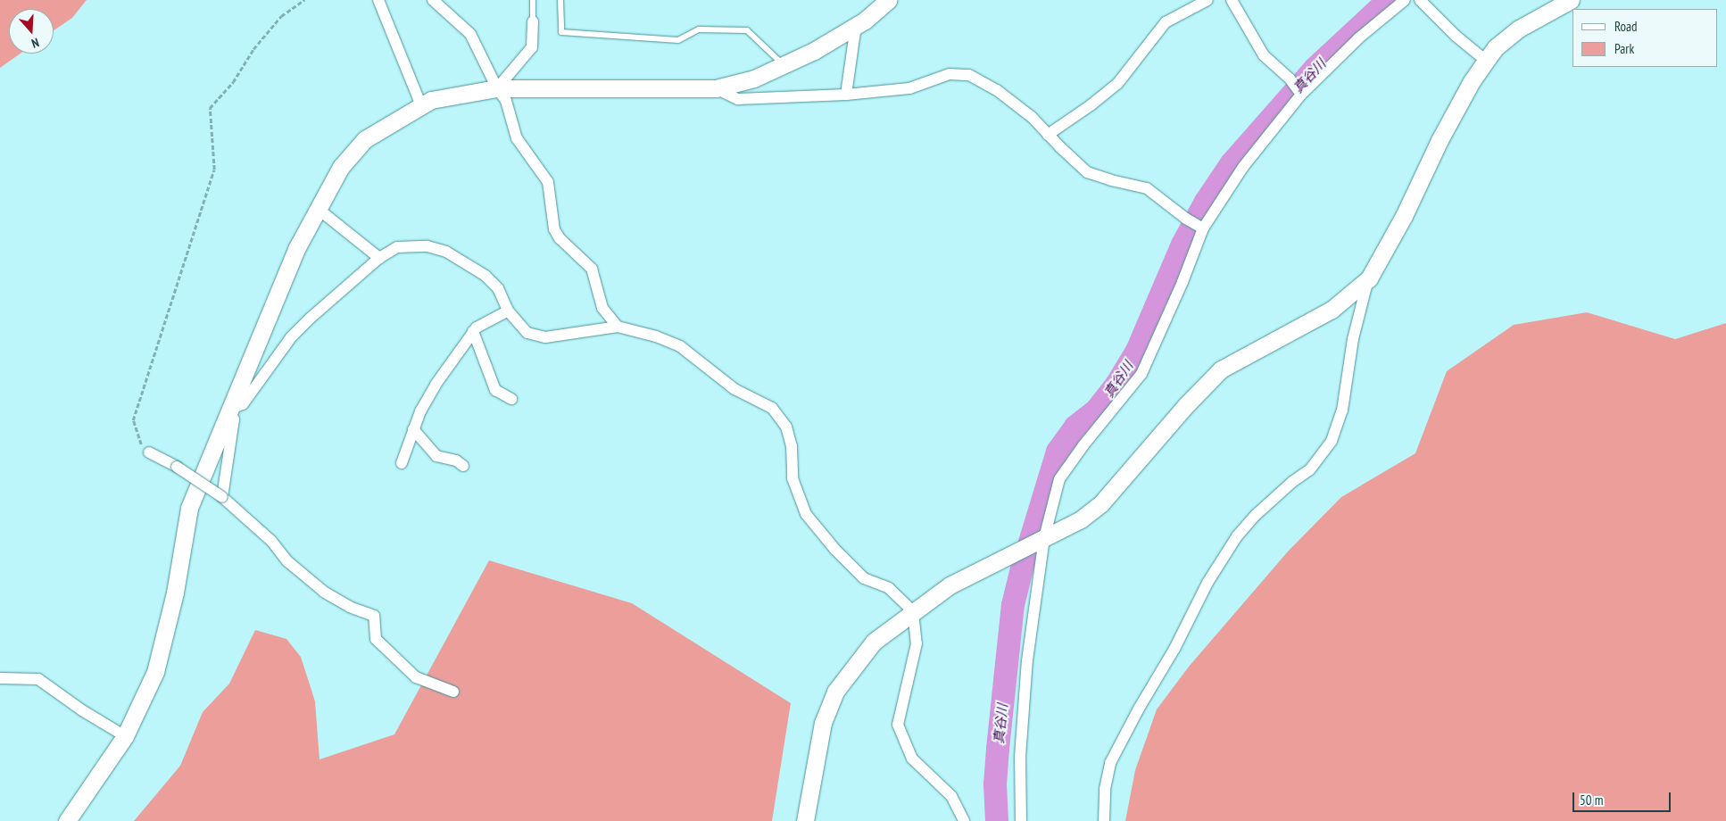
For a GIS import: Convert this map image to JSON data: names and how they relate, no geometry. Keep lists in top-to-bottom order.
{
  "water": ["真谷川"],
  "legend": ["Road", "Park"],
  "scale_bar": "50 m",
  "north": "bottom"
}
